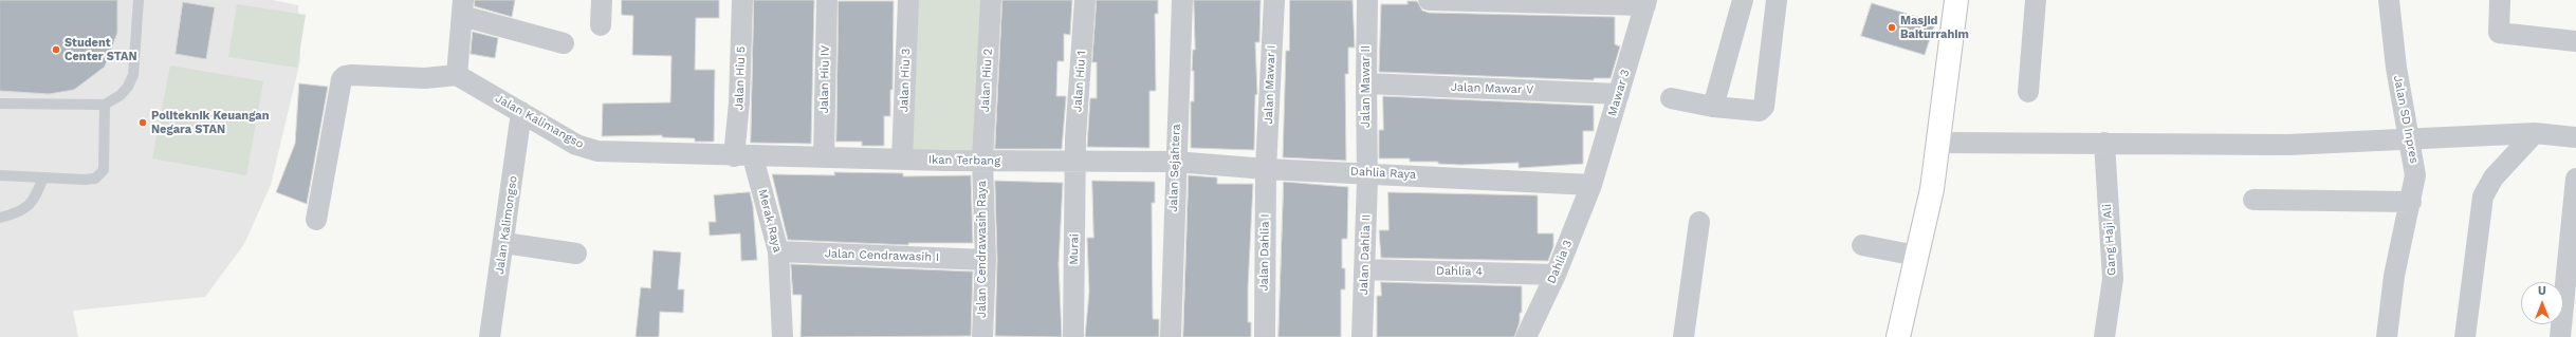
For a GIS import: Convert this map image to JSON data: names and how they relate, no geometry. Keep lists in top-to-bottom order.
{
  "streets": {
    "street": [
      "Jalan Hiu 5",
      "Jalan Hiu IV",
      "Jalan Hiu 3",
      "Jalan Hiu 2",
      "Jalan Hiu 1",
      "Jalan Mawar I",
      "Jalan Mawar II",
      "Jalan Mawar V",
      "Mawar 3",
      "Jalan SD Inpres",
      "Jalan Kalimangso",
      "Ikan Terbang",
      "Jalan Sejahtera",
      "Dahlia Raya",
      "Merak Raya",
      "Jalan Kalimongso",
      "Gang Haji Ali",
      "Jalan Cendrawasih Raya",
      "Murai",
      "Jalan Dahlia I",
      "Jalan Dahlia II",
      "Jalan Cendrawasih I",
      "Dahlia 3",
      "Dahlia 4"
    ]
  },
  "crossings": [
    ["Jalan Hiu 5", "Jalan Kalimangso"],
    ["Jalan Hiu 5", "Ikan Terbang"],
    ["Jalan Hiu 5", "Merak Raya"],
    ["Jalan Hiu IV", "Ikan Terbang"],
    ["Jalan Hiu 3", "Ikan Terbang"],
    ["Jalan Hiu 2", "Ikan Terbang"],
    ["Jalan Hiu 2", "Jalan Cendrawasih Raya"],
    ["Jalan Hiu 1", "Ikan Terbang"],
    ["Jalan Hiu 1", "Murai"],
    ["Jalan Mawar I", "Dahlia Raya"],
    ["Jalan Mawar I", "Jalan Dahlia I"],
    ["Jalan Mawar II", "Jalan Mawar V"],
    ["Jalan Mawar II", "Dahlia Raya"],
    ["Jalan Mawar II", "Jalan Dahlia II"],
    ["Jalan Mawar V", "Mawar 3"],
    ["Mawar 3", "Dahlia Raya"],
    ["Mawar 3", "Dahlia 3"],
    ["Jalan Kalimangso", "Ikan Terbang"],
    ["Jalan Kalimangso", "Merak Raya"],
    ["Jalan Kalimangso", "Jalan Kalimongso"],
    ["Ikan Terbang", "Jalan Sejahtera"],
    ["Ikan Terbang", "Dahlia Raya"],
    ["Ikan Terbang", "Merak Raya"],
    ["Ikan Terbang", "Jalan Cendrawasih Raya"],
    ["Ikan Terbang", "Murai"],
    ["Jalan Sejahtera", "Dahlia Raya"],
    ["Dahlia Raya", "Jalan Dahlia I"],
    ["Dahlia Raya", "Jalan Dahlia II"],
    ["Dahlia Raya", "Dahlia 3"],
    ["Merak Raya", "Jalan Cendrawasih I"],
    ["Jalan Cendrawasih Raya", "Jalan Cendrawasih I"],
    ["Jalan Dahlia II", "Dahlia 4"],
    ["Dahlia 3", "Dahlia 4"]
  ],
  "places": ["Masjid Baiturrahim", "Student Center STAN", "Politeknik Keuangan Negara STAN"],
  "north": "top"
}
